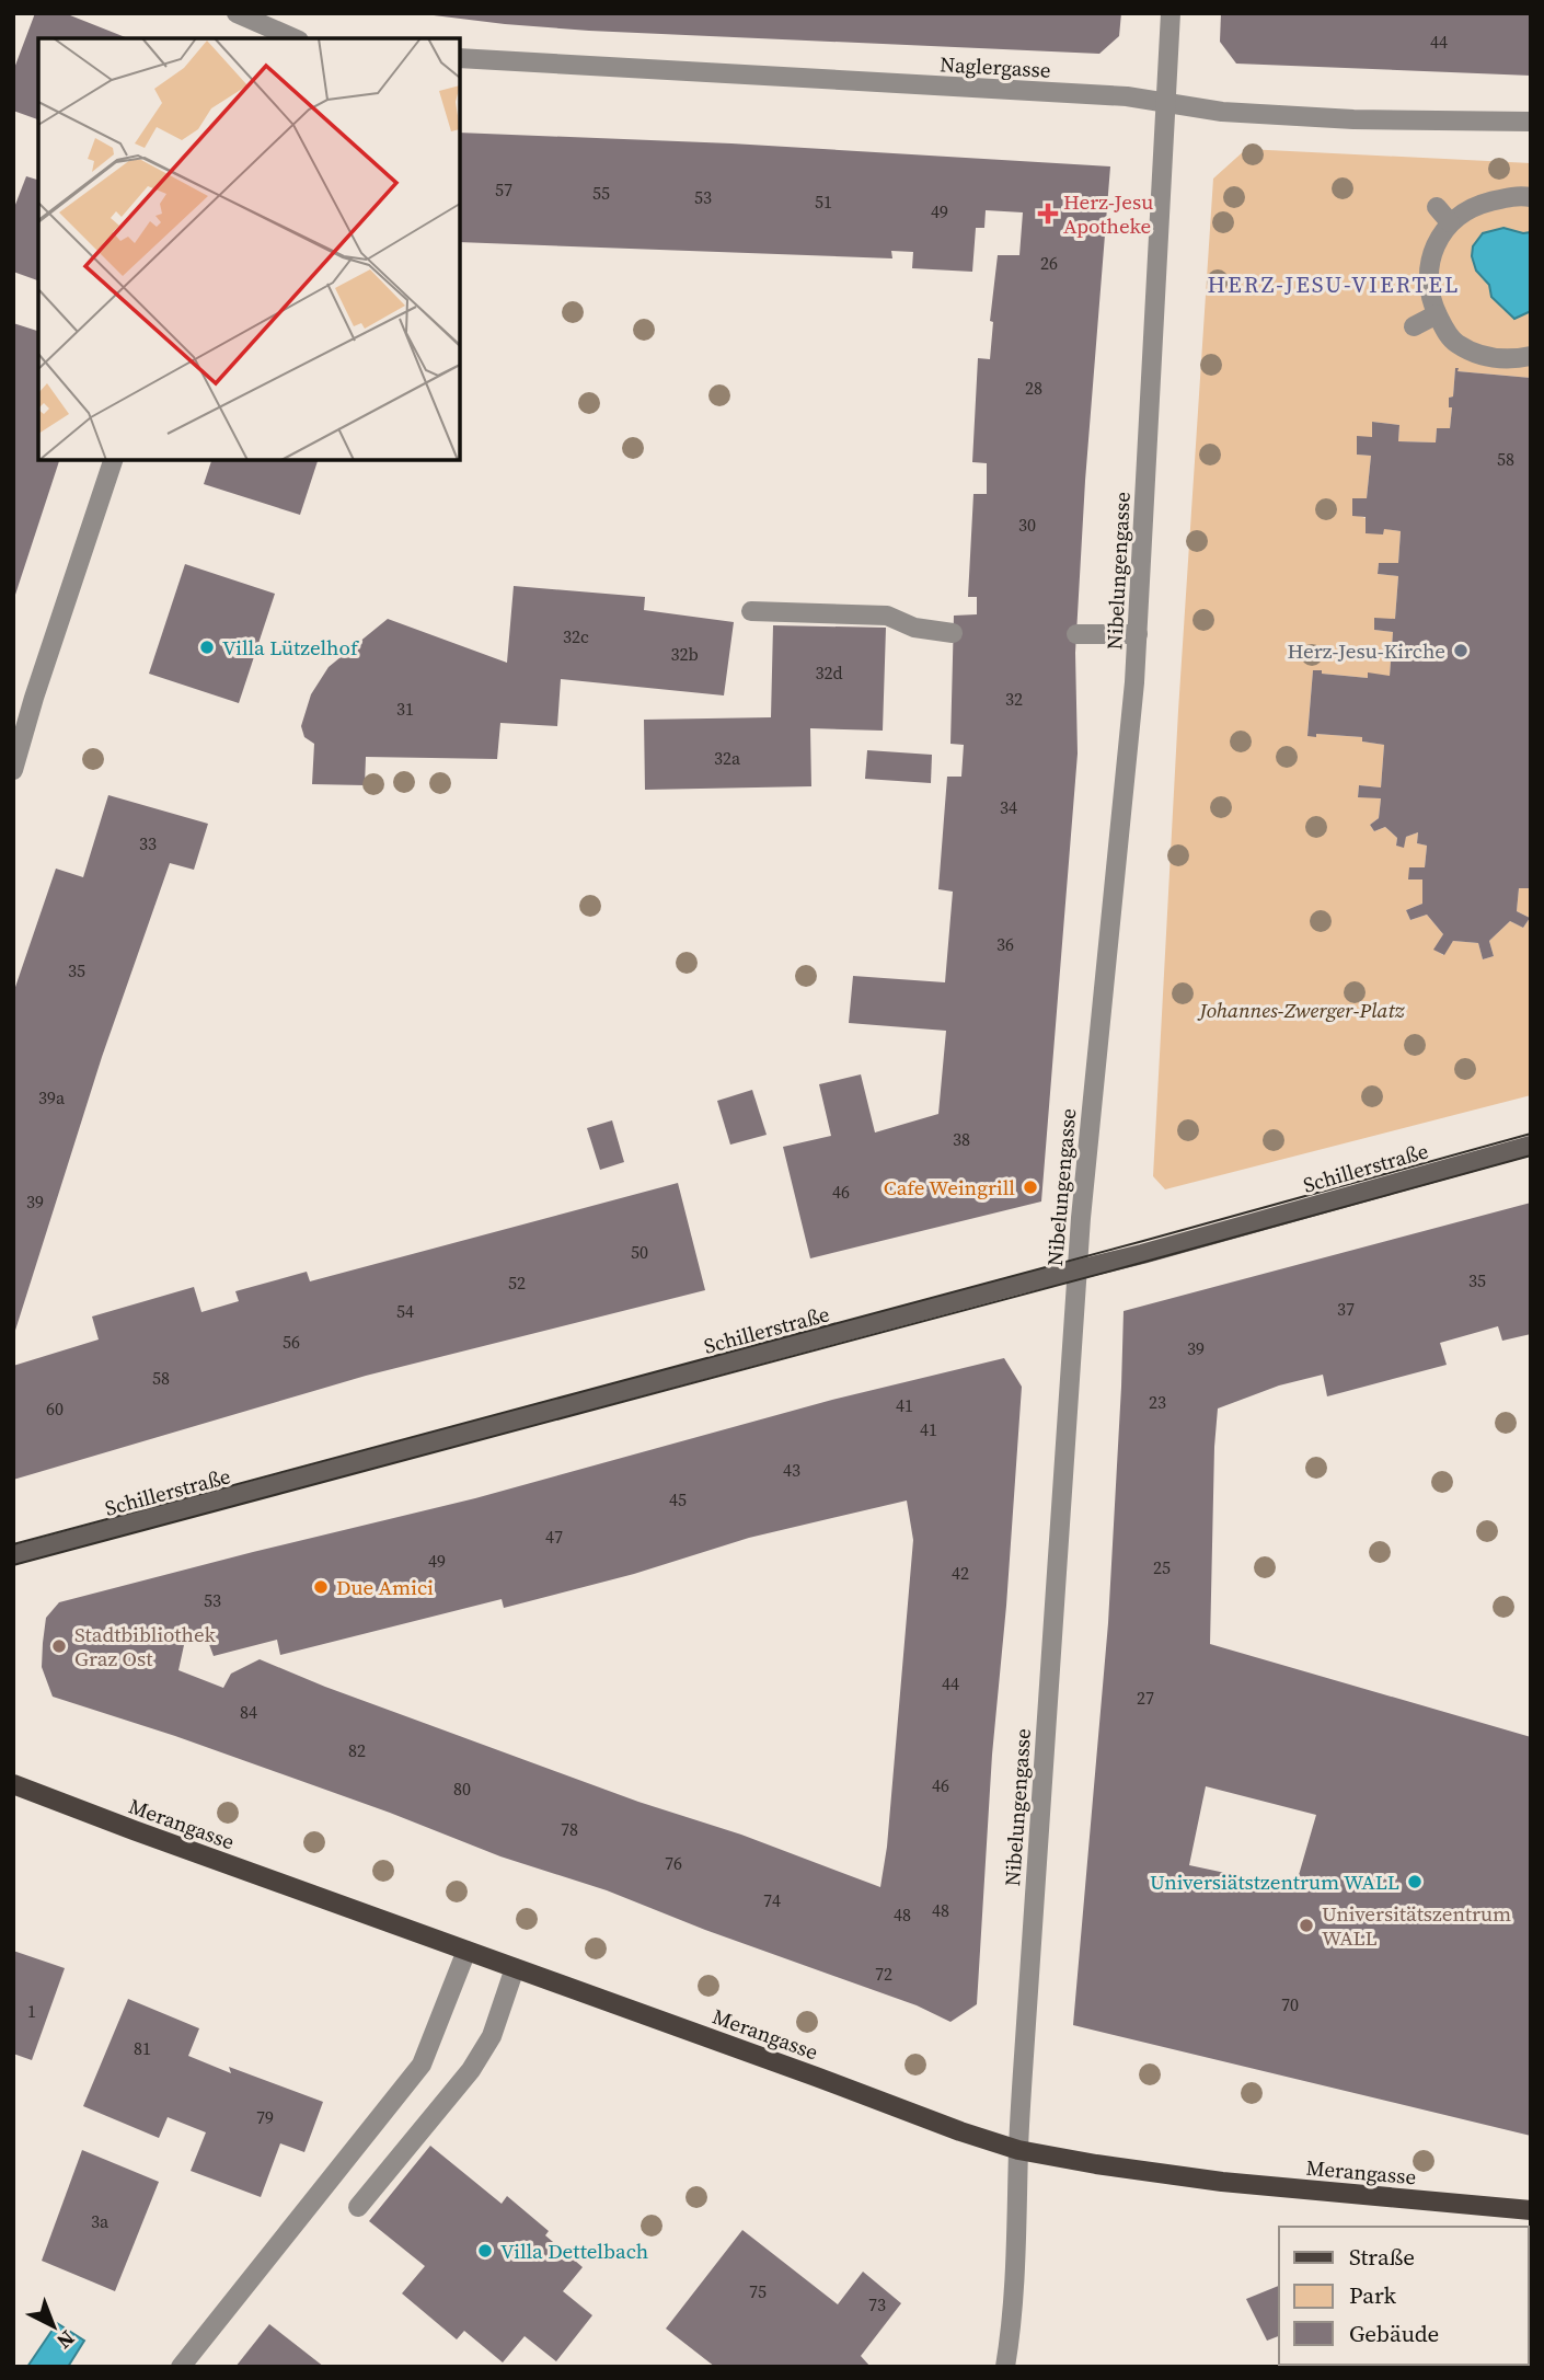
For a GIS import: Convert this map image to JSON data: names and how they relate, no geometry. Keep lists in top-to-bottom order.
{
  "streets": {
    "main road": ["Schillerstraße", "Merangasse"],
    "street": ["Naglergasse", "Nibelungengasse"]
  },
  "crossings": [
    ["Naglergasse", "Nibelungengasse"],
    ["Nibelungengasse", "Schillerstraße"],
    ["Nibelungengasse", "Merangasse"]
  ],
  "districts": ["HERZ-JESU-VIERTEL"],
  "parks": ["Johannes-Zwerger-Platz"],
  "places": {
    "health": ["Herz-Jesu Apotheke"],
    "other": [
      "Villa Lützelhof",
      "Herz-Jesu-Kirche",
      "Cafe Weingrill",
      "Due Amici",
      "Stadtbibliothek Graz Ost",
      "Universiätstzentrum WALL",
      "Universitätszentrum WALL",
      "Villa Dettelbach"
    ]
  },
  "house_numbers": [
    "44",
    "57",
    "55",
    "53",
    "51",
    "49",
    "26",
    "28",
    "58",
    "30",
    "32c",
    "32b",
    "32d",
    "32",
    "31",
    "32a",
    "34",
    "33",
    "36",
    "35",
    "39a",
    "38",
    "46",
    "39",
    "50",
    "35",
    "52",
    "37",
    "54",
    "56",
    "39",
    "58",
    "23",
    "41",
    "60",
    "41",
    "43",
    "45",
    "47",
    "49",
    "25",
    "42",
    "53",
    "44",
    "27",
    "84",
    "82",
    "46",
    "80",
    "78",
    "76",
    "74",
    "48",
    "48",
    "72",
    "70",
    "1",
    "81",
    "79",
    "3a",
    "75",
    "73"
  ],
  "legend": ["Straße", "Park", "Gebäude"],
  "north": "bottom right"
}
